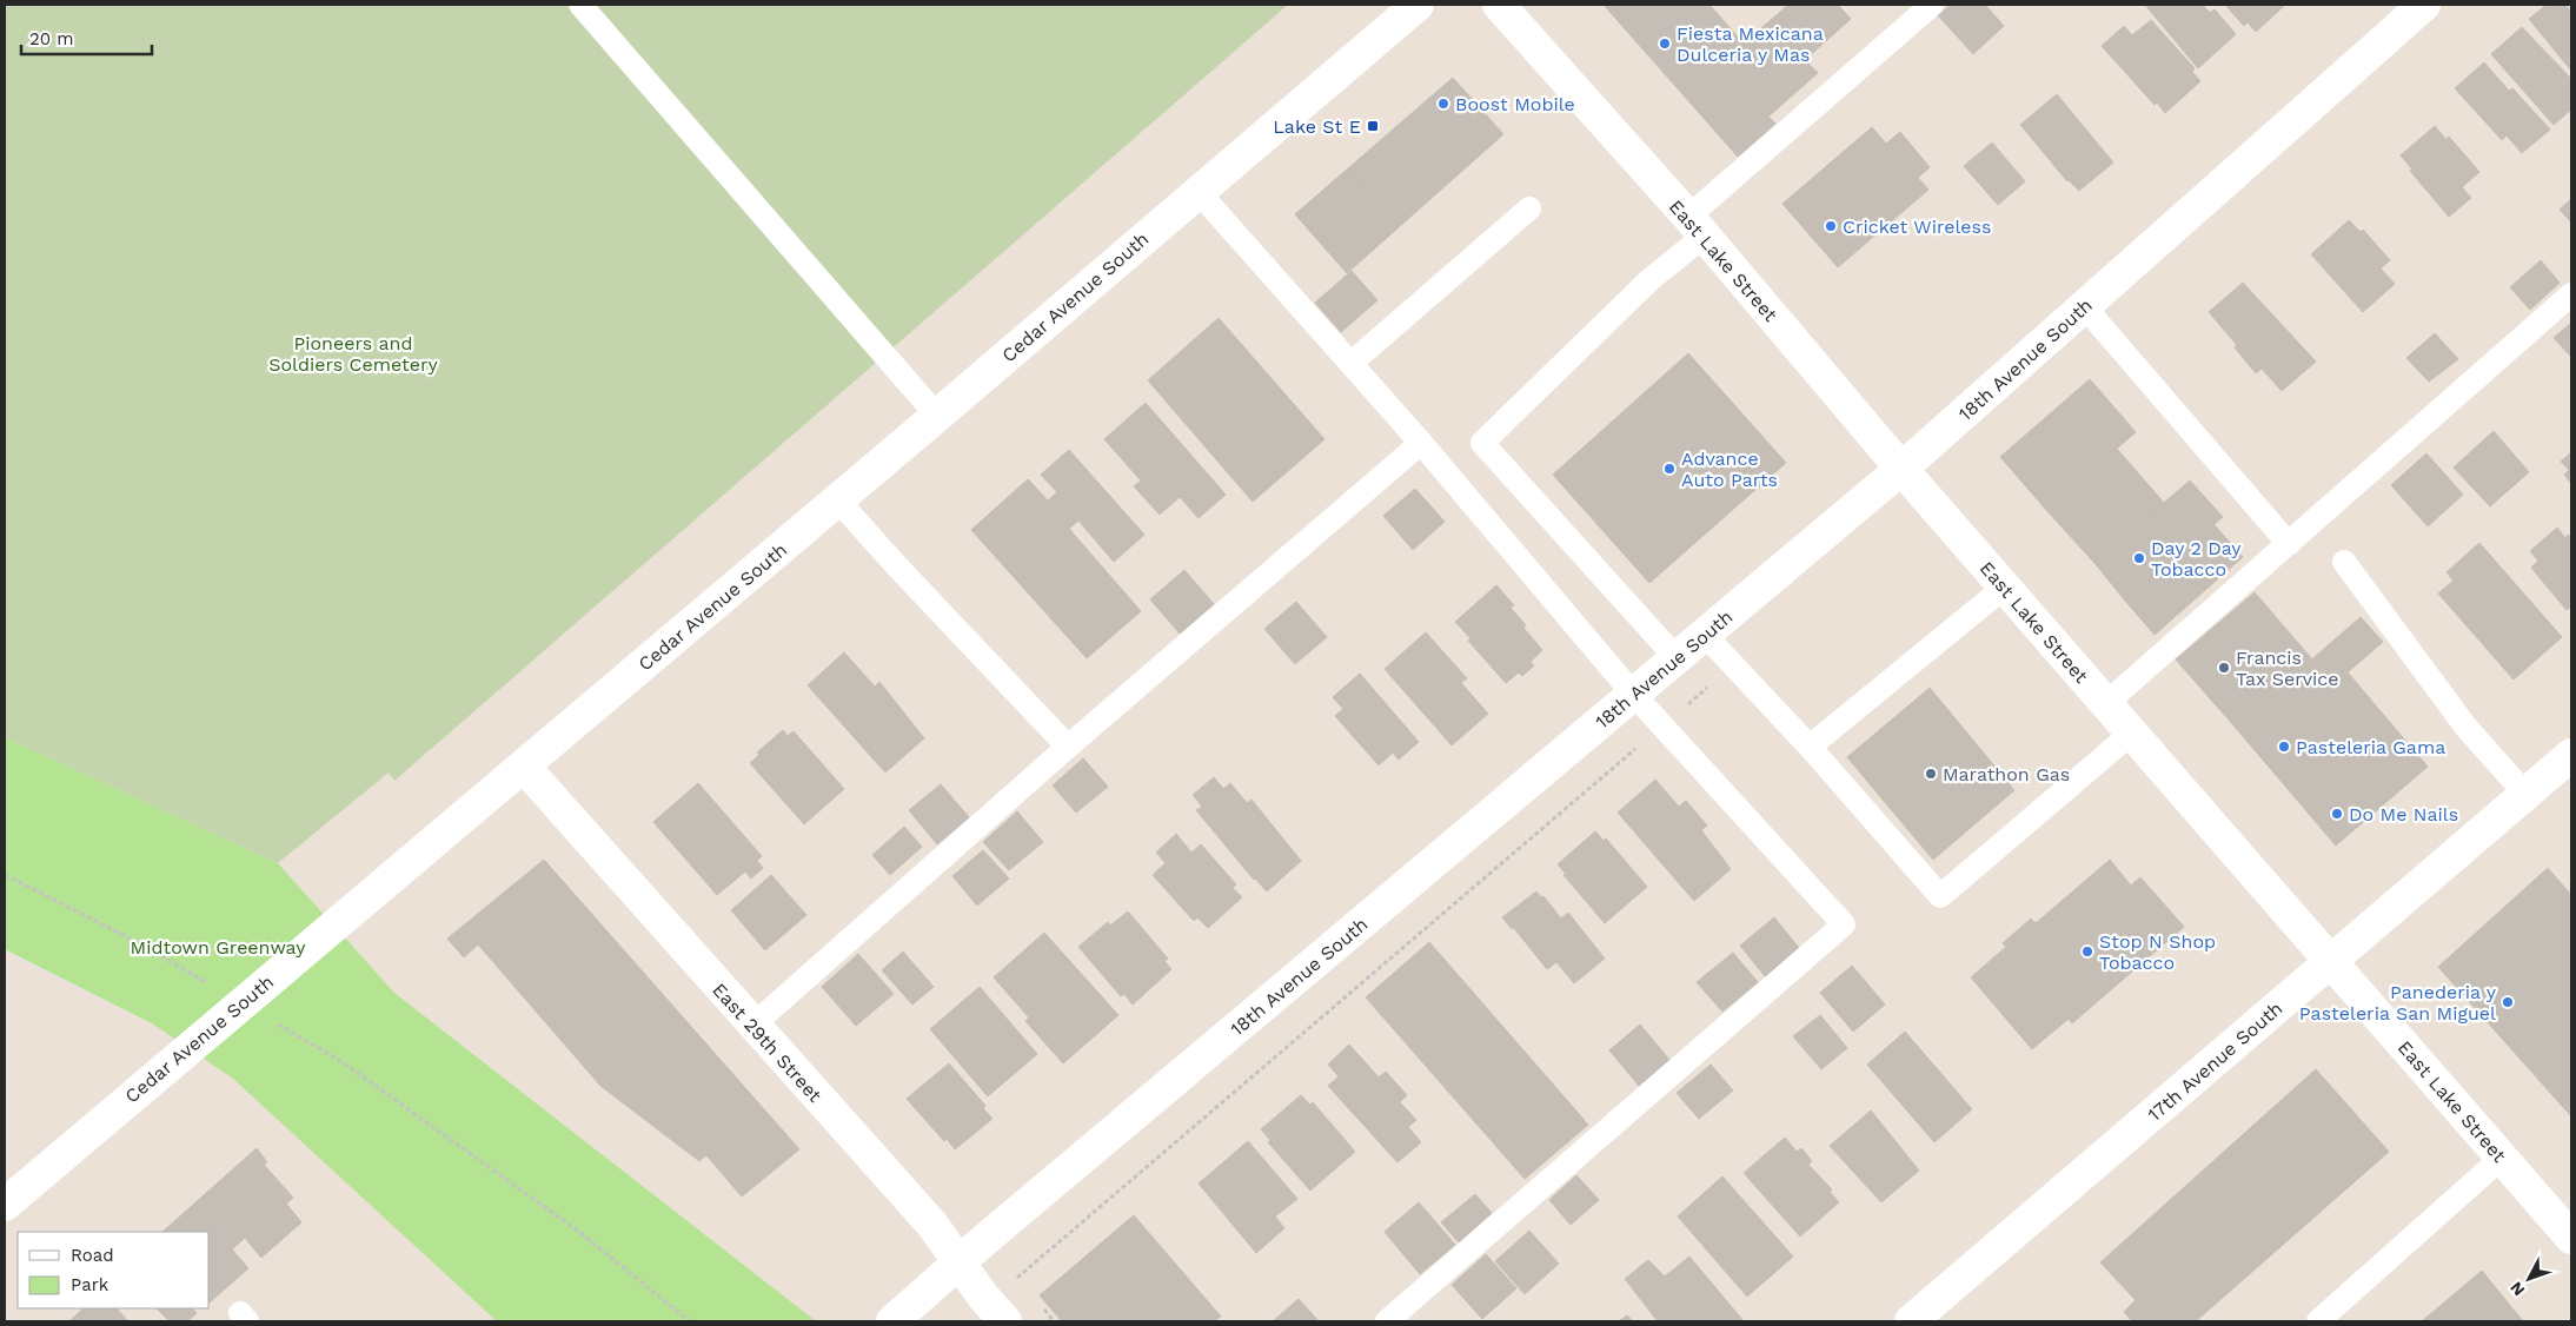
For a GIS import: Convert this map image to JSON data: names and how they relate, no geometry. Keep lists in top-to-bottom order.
{
  "streets": {
    "street": [
      "East Lake Street",
      "Cedar Avenue South",
      "18th Avenue South",
      "East 29th Street",
      "17th Avenue South"
    ]
  },
  "crossings": [
    ["East Lake Street", "18th Avenue South"],
    ["East Lake Street", "17th Avenue South"],
    ["Cedar Avenue South", "East 29th Street"],
    ["18th Avenue South", "East 29th Street"]
  ],
  "parks": ["Pioneers and Soldiers Cemetery", "Midtown Greenway"],
  "places": {
    "other": [
      "Fiesta Mexicana Dulceria y Mas",
      "Boost Mobile",
      "Cricket Wireless",
      "Advance Auto Parts",
      "Day 2 Day Tobacco",
      "Francis Tax Service",
      "Pasteleria Gama",
      "Marathon Gas",
      "Do Me Nails",
      "Stop N Shop Tobacco",
      "Panederia y Pasteleria San Miguel"
    ],
    "transit": ["Lake St E"]
  },
  "legend": ["Road", "Park"],
  "scale_bar": "20 m",
  "north": "bottom left"
}
